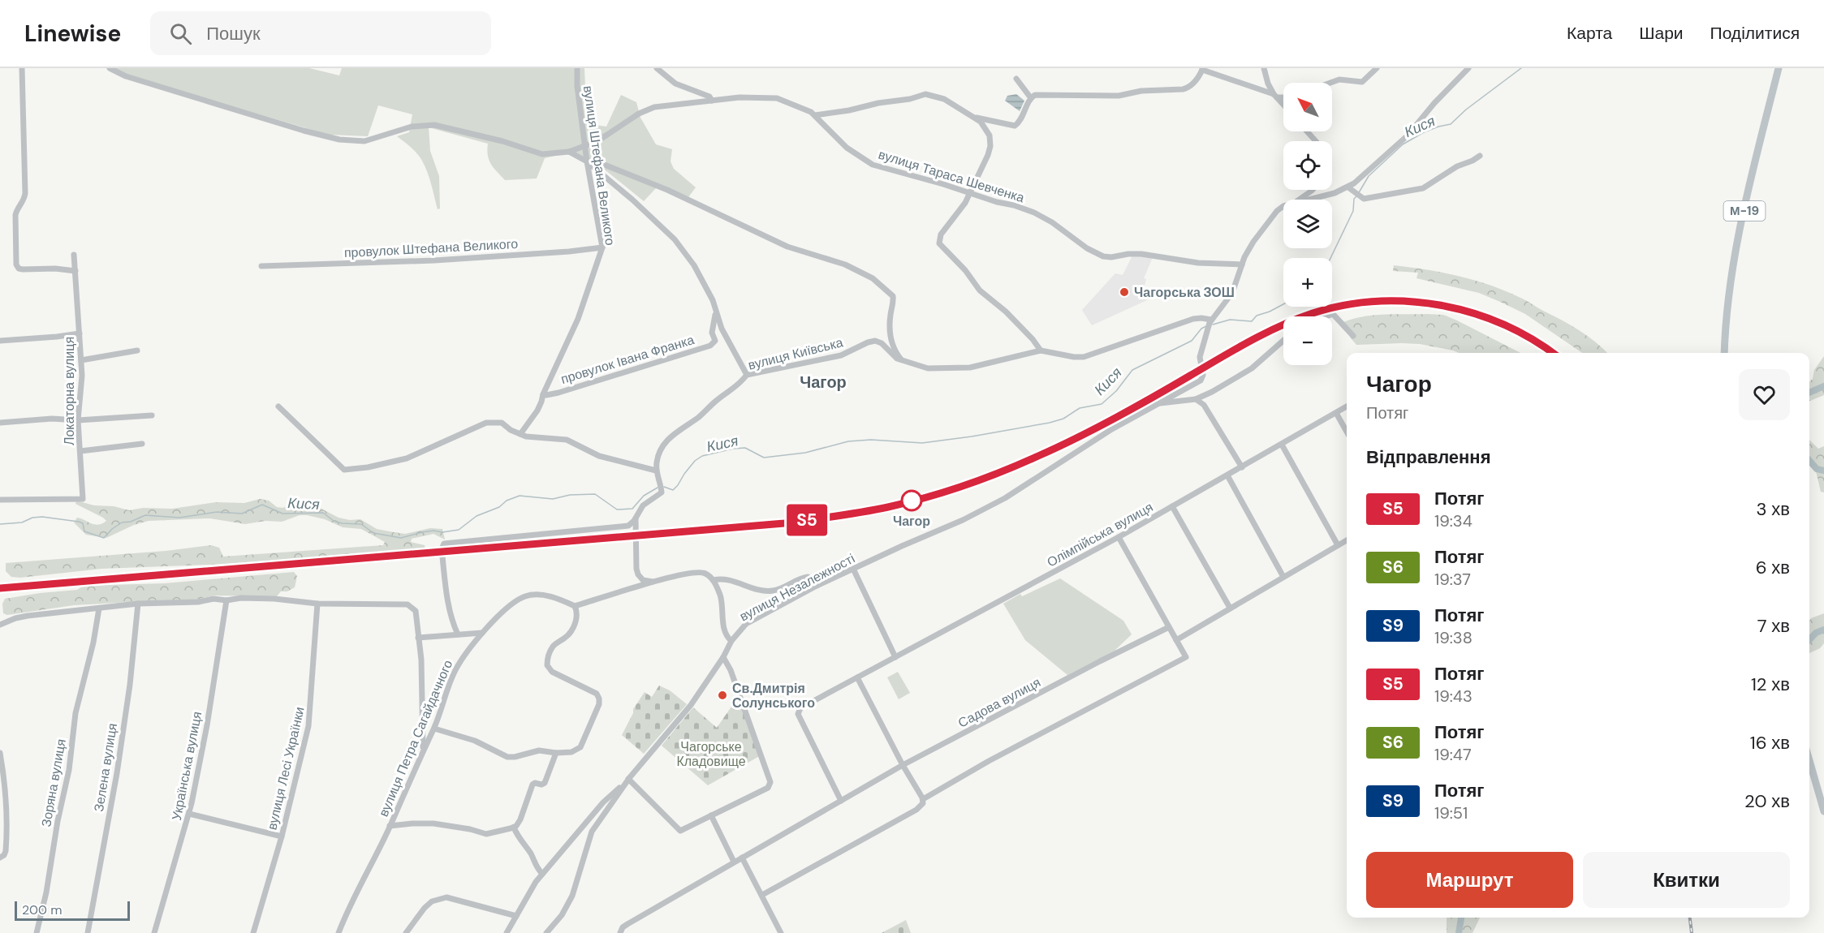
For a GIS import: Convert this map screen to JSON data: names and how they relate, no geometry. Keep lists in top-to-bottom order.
{
  "streets": {
    "highway": ["М-19"],
    "street": [
      "вулиця Штефана Великого",
      "вулиця Тараса Шевченка",
      "провулок Штефана Великого",
      "вулиця Київська",
      "провулок Івана Франка",
      "Локаторна вулиця",
      "Олімпійська вулиця",
      "вулиця Незалежності",
      "Садова вулиця",
      "вулиця Петра Сагайдачного",
      "Українська вулиця",
      "Зелена вулиця",
      "вулиця Лесі Українки",
      "Зоряна вулиця"
    ]
  },
  "crossings": [
    ["вулиця Штефана Великого", "вулиця Тараса Шевченка"],
    ["вулиця Штефана Великого", "провулок Штефана Великого"],
    ["вулиця Штефана Великого", "провулок Івана Франка"],
    ["вулиця Київська", "вулиця Незалежності"],
    ["Олімпійська вулиця", "Садова вулиця"]
  ],
  "districts": ["Чагор"],
  "water": ["Кися"],
  "parks": ["Чагорське Кладовище"],
  "places": ["Чагорська ЗОШ", "Чагор", "Св.Дмитрія Солунського"],
  "scale_bar": "200 m",
  "north": "top left",
  "page": {
    "header": "Linewise",
    "search": "Пошук",
    "nav": ["Карта", "Шари", "Поділитися"],
    "on_map": "S5",
    "map_buttons": ["+", "−"],
    "heading": [
      ["Чагор", "Потяг"],
      "Відправлення"
    ],
    "list": [
      {
        "mark": "S5",
        "name": "Потяг",
        "note": "19:34",
        "value": "3 хв"
      },
      {
        "mark": "S6",
        "name": "Потяг",
        "note": "19:37",
        "value": "6 хв"
      },
      {
        "mark": "S9",
        "name": "Потяг",
        "note": "19:38",
        "value": "7 хв"
      },
      {
        "mark": "S5",
        "name": "Потяг",
        "note": "19:43",
        "value": "12 хв"
      },
      {
        "mark": "S6",
        "name": "Потяг",
        "note": "19:47",
        "value": "16 хв"
      },
      {
        "mark": "S9",
        "name": "Потяг",
        "note": "19:51",
        "value": "20 хв"
      }
    ],
    "buttons": ["Маршрут", "Квитки"],
    "scale": "200 m"
  }
}
